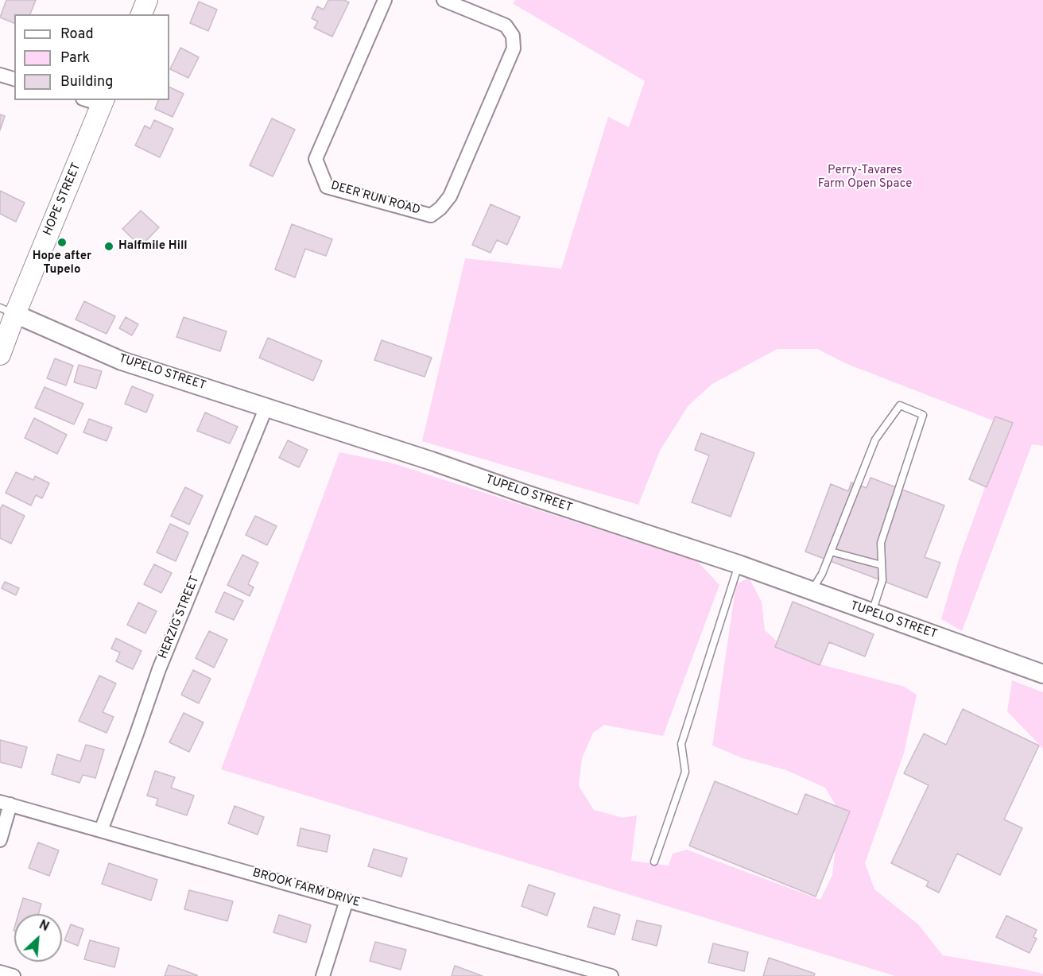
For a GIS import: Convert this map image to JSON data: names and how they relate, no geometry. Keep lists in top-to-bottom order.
{
  "streets": {
    "main road": ["HOPE STREET", "TUPELO STREET"],
    "street": ["DEER RUN ROAD", "HERZIG STREET", "BROOK FARM DRIVE"]
  },
  "crossings": [
    ["HOPE STREET", "TUPELO STREET"],
    ["TUPELO STREET", "HERZIG STREET"],
    ["HERZIG STREET", "BROOK FARM DRIVE"]
  ],
  "parks": ["Perry-Tavares Farm Open Space"],
  "places": ["Hope after Tupelo", "Halfmile Hill"],
  "legend": ["Road", "Park", "Building"],
  "north": "top right"
}
